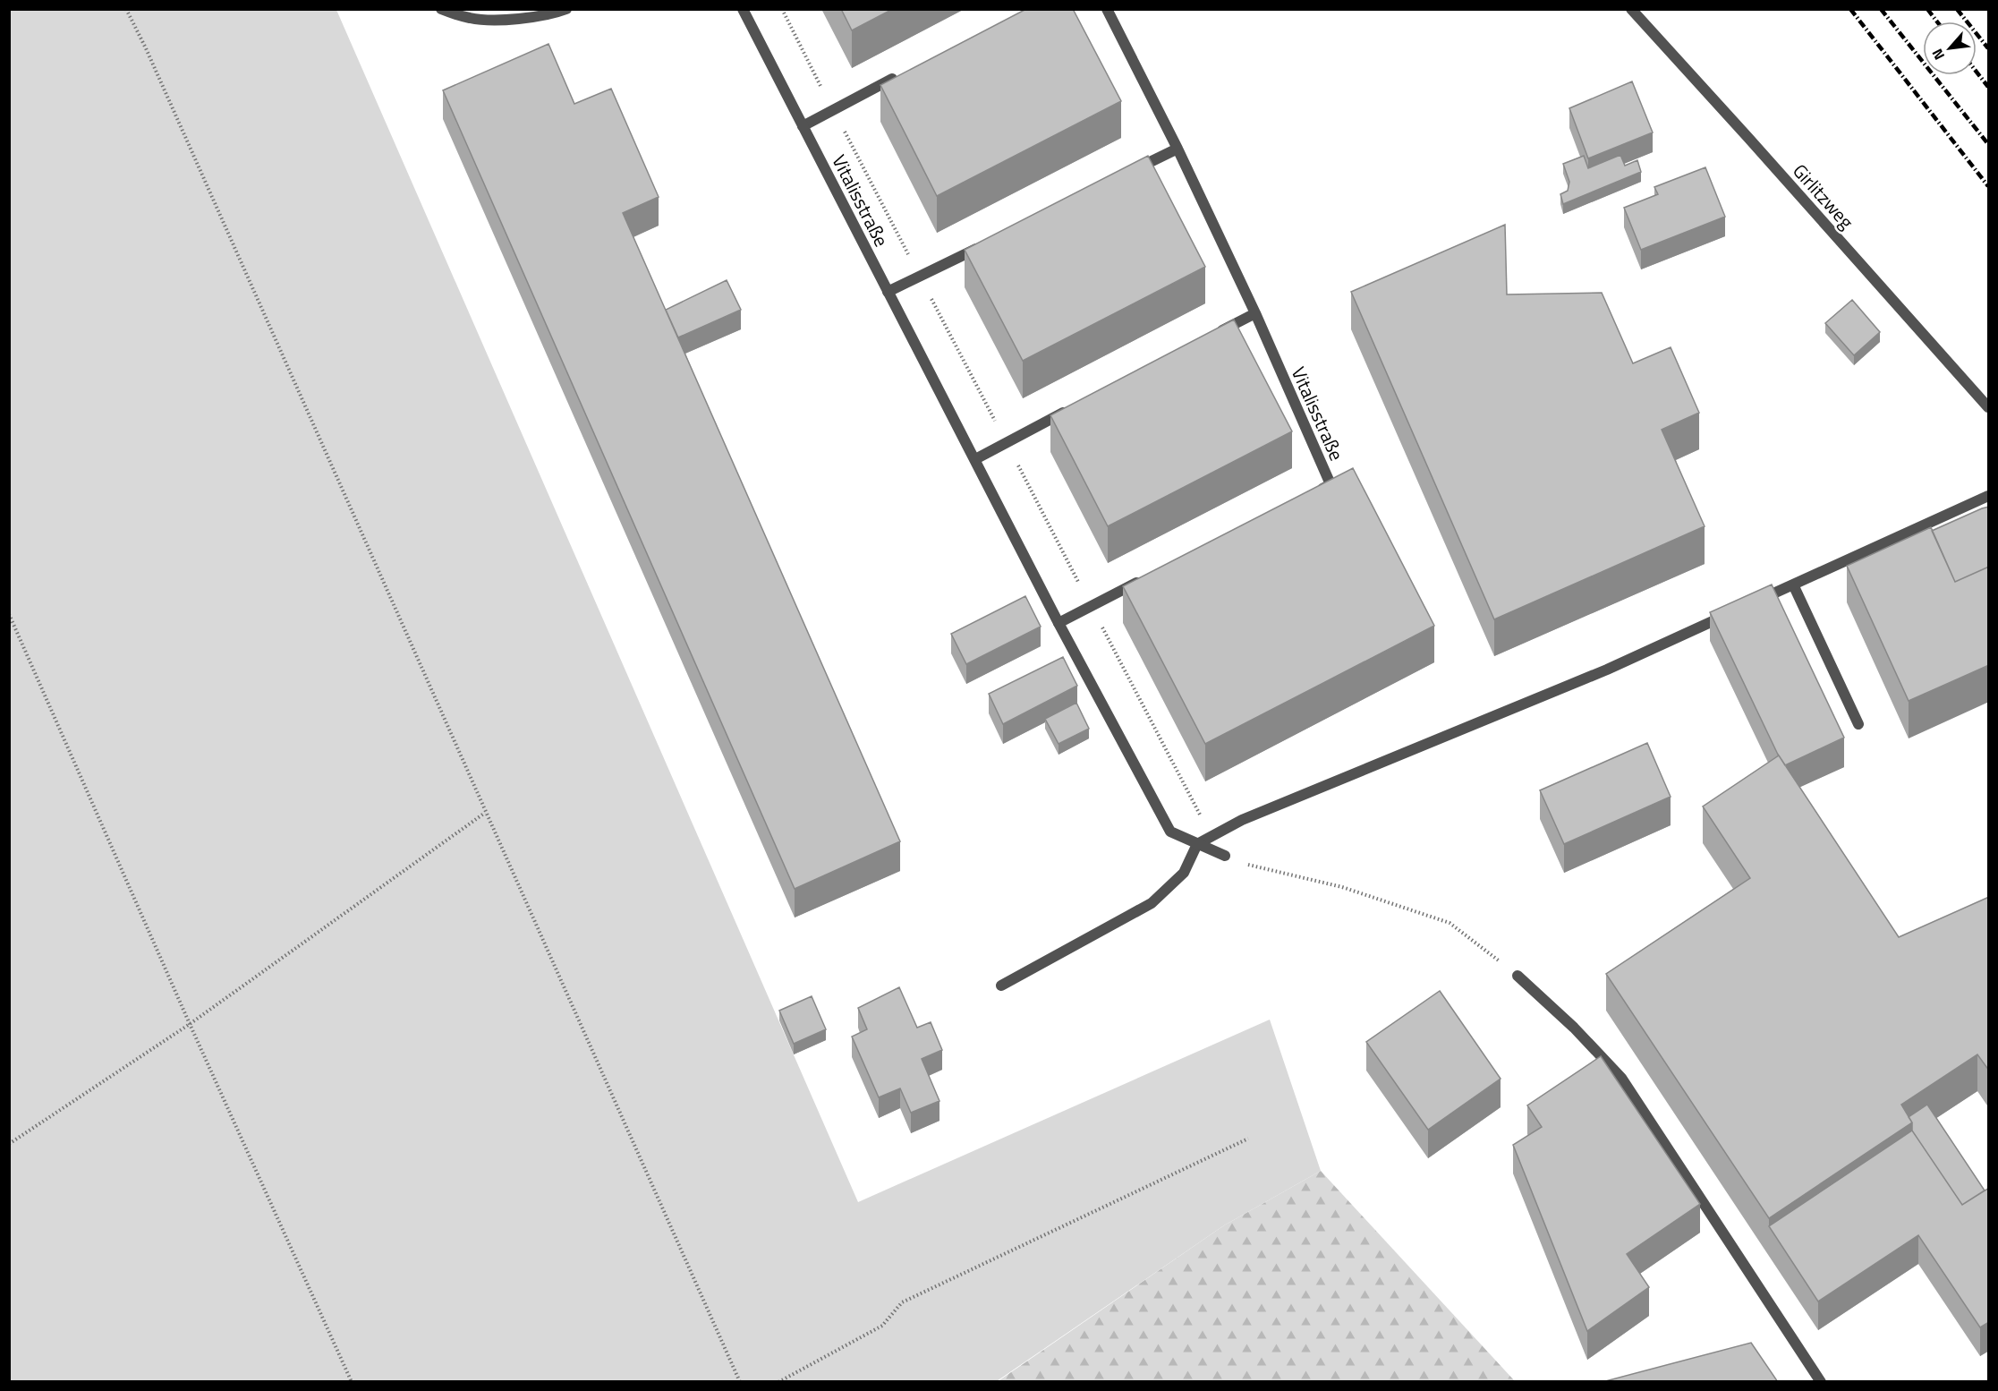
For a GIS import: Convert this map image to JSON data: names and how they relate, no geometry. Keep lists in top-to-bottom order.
{
  "streets": {
    "street": ["Girlitzweg", "Vitalisstraße"]
  },
  "north": "bottom left"
}
